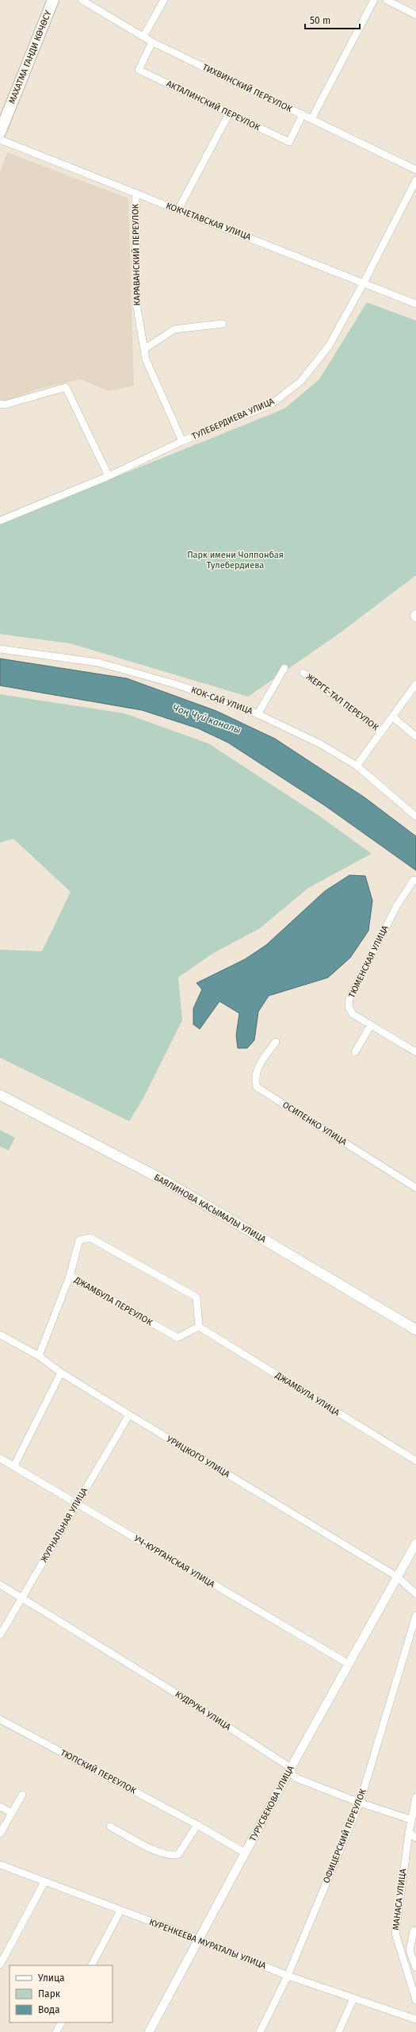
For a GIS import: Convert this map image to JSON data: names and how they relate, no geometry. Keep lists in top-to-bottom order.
{
  "streets": {
    "main road": ["МАХАТМА ГАНДИ КӨЧӨСҮ", "БАЯЛИНОВА КАСЫМАЛЫ УЛИЦА"],
    "street": [
      "ТИХВИНСКИЙ ПЕРЕУЛОК",
      "АКТАЛИНСКИЙ ПЕРЕУЛОК",
      "КОКЧЕТАВСКАЯ УЛИЦА",
      "КАРАВАНСКИЙ ПЕРЕУЛОК",
      "ТУЛЕБЕРДИЕВА УЛИЦА",
      "КОК-САЙ УЛИЦА",
      "ЖЕРГЕ-ТАЛ ПЕРЕУЛОК",
      "ТЮМЕНСКАЯ УЛИЦА",
      "ОСИПЕНКО УЛИЦА",
      "ДЖАМБУЛА ПЕРЕУЛОК",
      "ДЖАМБУЛА УЛИЦА",
      "УРИЦКОГО УЛИЦА",
      "ЖУРНАЛЬНАЯ УЛИЦА",
      "УЧ-КУРГАНСКАЯ УЛИЦА",
      "КУДРУКА УЛИЦА",
      "ТЮПСКИЙ ПЕРЕУЛОК",
      "ТУРУСБЕКОВА УЛИЦА",
      "ОФИЦЕРСКИЙ ПЕРЕУЛОК",
      "МАНАСА УЛИЦА",
      "КУРЕНКЕЕВА МУРАТАЛЫ УЛИЦА"
    ]
  },
  "crossings": [
    ["ТИХВИНСКИЙ ПЕРЕУЛОК", "АКТАЛИНСКИЙ ПЕРЕУЛОК"],
    ["КОКЧЕТАВСКАЯ УЛИЦА", "КАРАВАНСКИЙ ПЕРЕУЛОК"],
    ["КОКЧЕТАВСКАЯ УЛИЦА", "ТУЛЕБЕРДИЕВА УЛИЦА"],
    ["КАРАВАНСКИЙ ПЕРЕУЛОК", "ТУЛЕБЕРДИЕВА УЛИЦА"],
    ["ДЖАМБУЛА ПЕРЕУЛОК", "ДЖАМБУЛА УЛИЦА"],
    ["УРИЦКОГО УЛИЦА", "ЖУРНАЛЬНАЯ УЛИЦА"],
    ["УРИЦКОГО УЛИЦА", "ТУРУСБЕКОВА УЛИЦА"],
    ["ЖУРНАЛЬНАЯ УЛИЦА", "УЧ-КУРГАНСКАЯ УЛИЦА"],
    ["ЖУРНАЛЬНАЯ УЛИЦА", "КУДРУКА УЛИЦА"],
    ["УЧ-КУРГАНСКАЯ УЛИЦА", "ТУРУСБЕКОВА УЛИЦА"],
    ["КУДРУКА УЛИЦА", "ТУРУСБЕКОВА УЛИЦА"],
    ["КУДРУКА УЛИЦА", "ОФИЦЕРСКИЙ ПЕРЕУЛОК"],
    ["КУДРУКА УЛИЦА", "МАНАСА УЛИЦА"],
    ["ТЮПСКИЙ ПЕРЕУЛОК", "ТУРУСБЕКОВА УЛИЦА"],
    ["ТУРУСБЕКОВА УЛИЦА", "КУРЕНКЕЕВА МУРАТАЛЫ УЛИЦА"],
    ["ОФИЦЕРСКИЙ ПЕРЕУЛОК", "КУРЕНКЕЕВА МУРАТАЛЫ УЛИЦА"]
  ],
  "water": ["Чоң Чүй каналы"],
  "parks": ["Парк имени Чолпонбая Тулебердиева"],
  "legend": ["Улица", "Парк", "Вода"],
  "scale_bar": "50 m"
}
